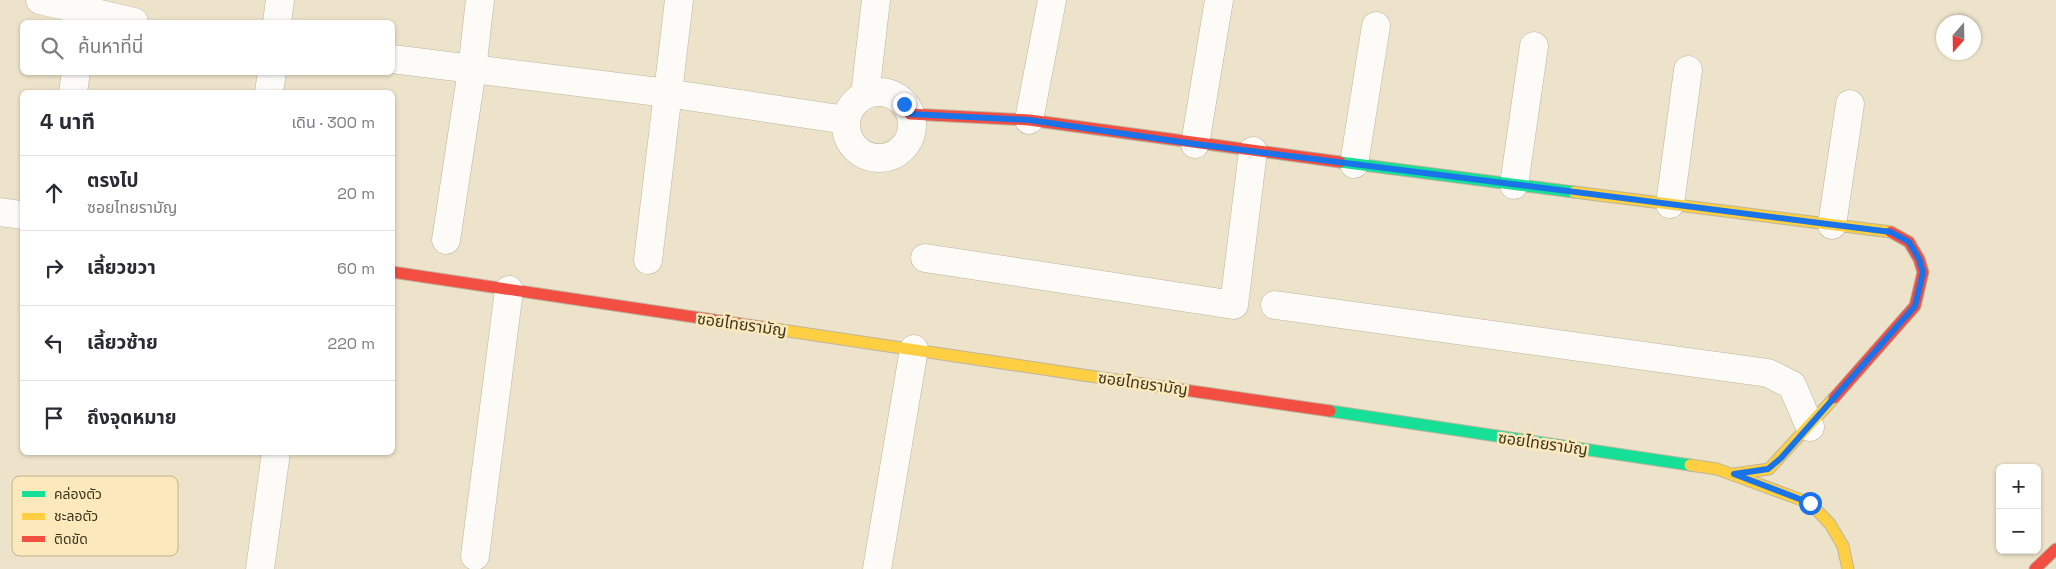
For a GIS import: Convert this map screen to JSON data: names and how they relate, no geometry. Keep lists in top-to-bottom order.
{
  "streets": {
    "main road": ["ซอยไทยรามัญ"]
  },
  "legend": ["คล่องตัว", "ชะลอตัว", "ติดขัด"],
  "north": "bottom",
  "page": {
    "search": "ค้นหาที่นี่",
    "heading": ["4 นาที", "เดิน · 300 m"],
    "list": [
      ["ตรงไป", "ซอยไทยรามัญ", "20 m"],
      ["เลี้ยวขวา", "60 m"],
      ["เลี้ยวซ้าย", "220 m"],
      "ถึงจุดหมาย"
    ],
    "map_buttons": ["+", "−"]
  }
}
